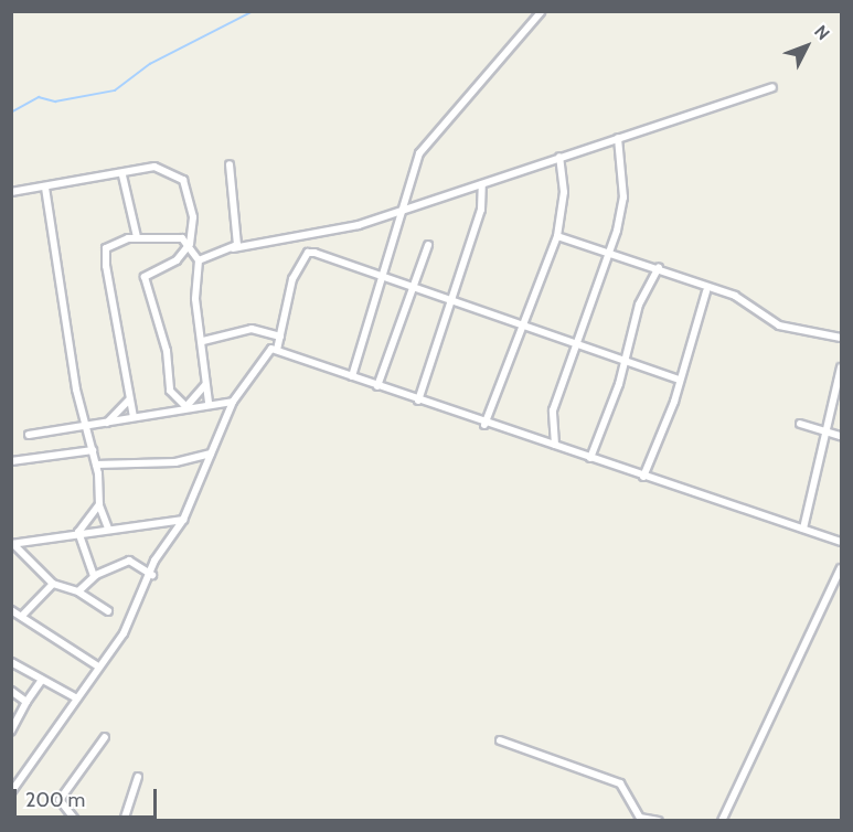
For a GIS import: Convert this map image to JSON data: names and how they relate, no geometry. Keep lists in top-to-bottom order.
{
  "scale_bar": "200 m",
  "north": "top right"
}
